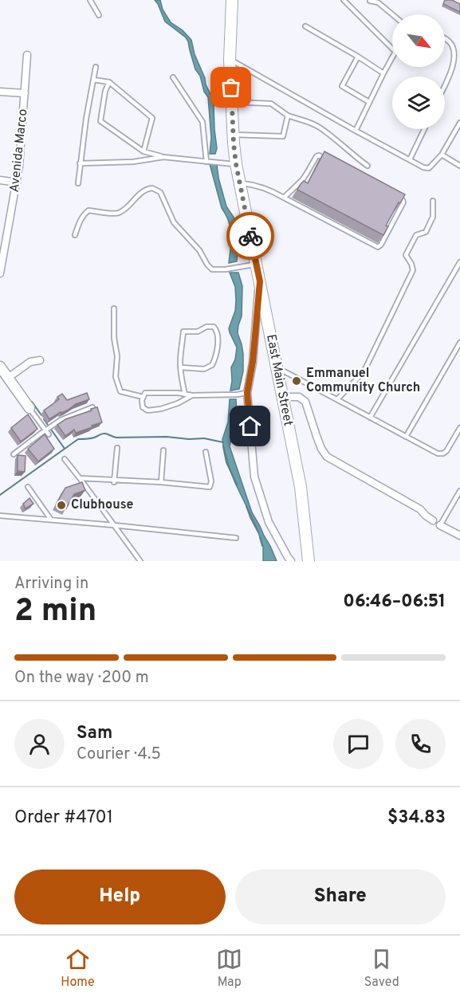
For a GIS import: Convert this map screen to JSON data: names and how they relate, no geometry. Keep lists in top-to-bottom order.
{
  "streets": {
    "main road": ["East Main Street"],
    "street": ["Avenida Marco"]
  },
  "places": ["Emmanuel Community Church", "Clubhouse"],
  "north": "bottom right",
  "page": {
    "heading": ["2 min", "Arriving in", "06:46–06:51"],
    "panel": [
      "Sam",
      "Courier · 4.5",
      "Order #4701",
      "$34.83"
    ],
    "bar": "On the way · 200 m",
    "buttons": ["Help", "Share"],
    "tabs": ["Home", "Map", "Saved"]
  }
}
